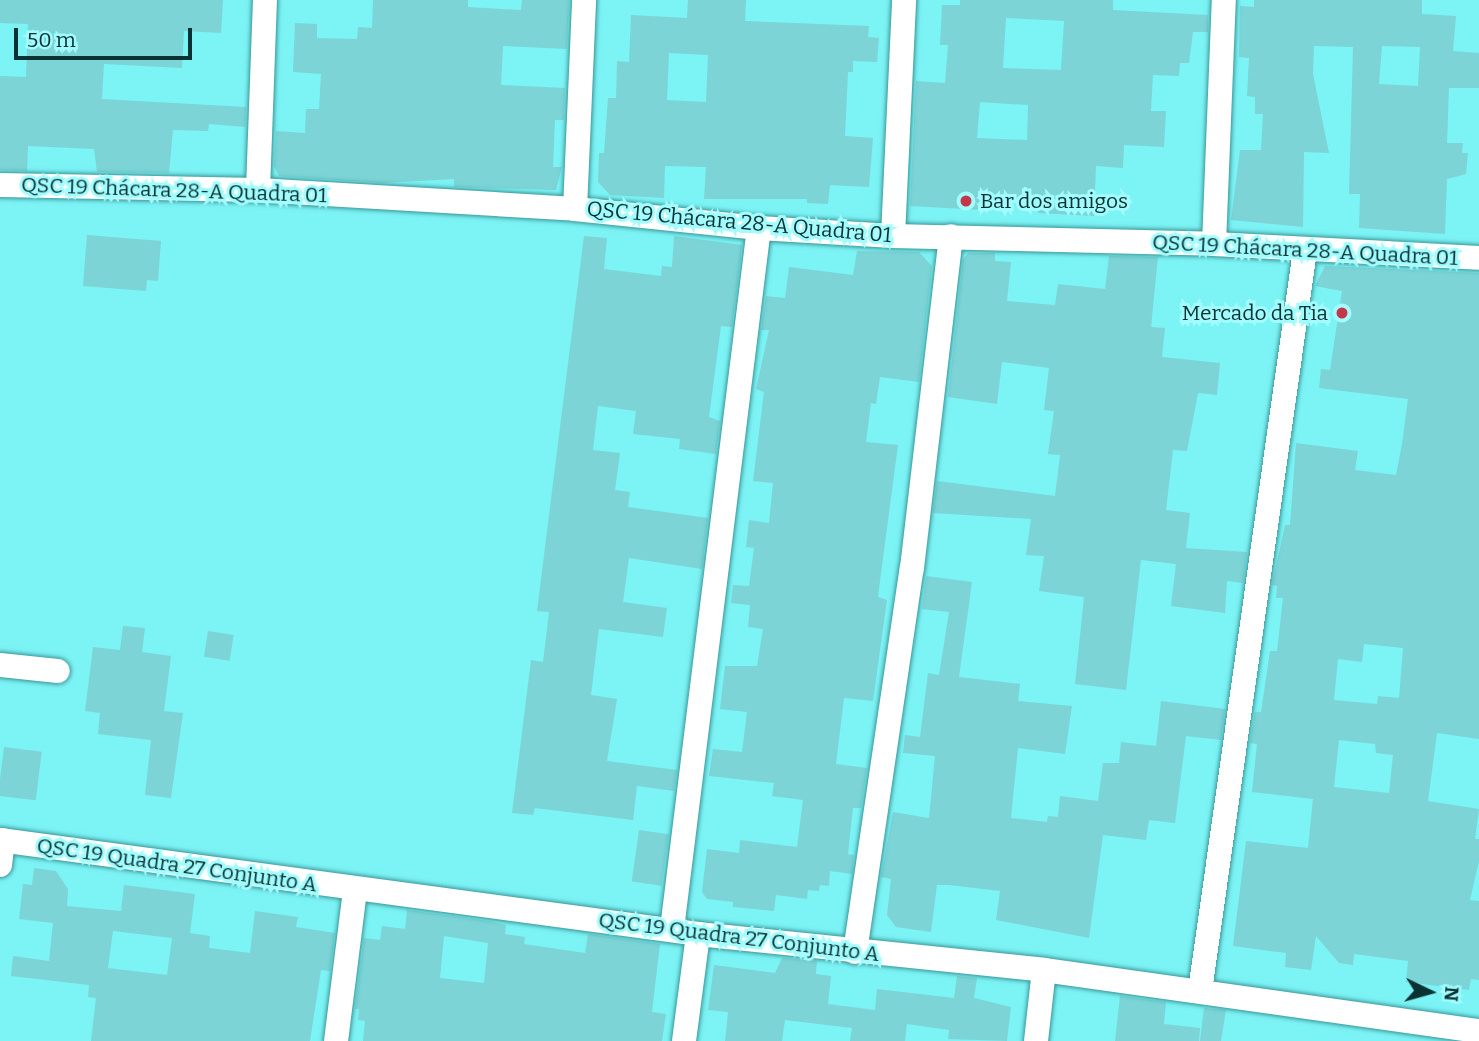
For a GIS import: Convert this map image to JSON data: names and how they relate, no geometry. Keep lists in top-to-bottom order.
{
  "streets": {
    "street": ["QSC 19 Chácara 28-A Quadra 01", "QSC 19 Quadra 27 Conjunto A"]
  },
  "places": ["Bar dos amigos", "Mercado da Tia"],
  "scale_bar": "50 m",
  "north": "right"
}
